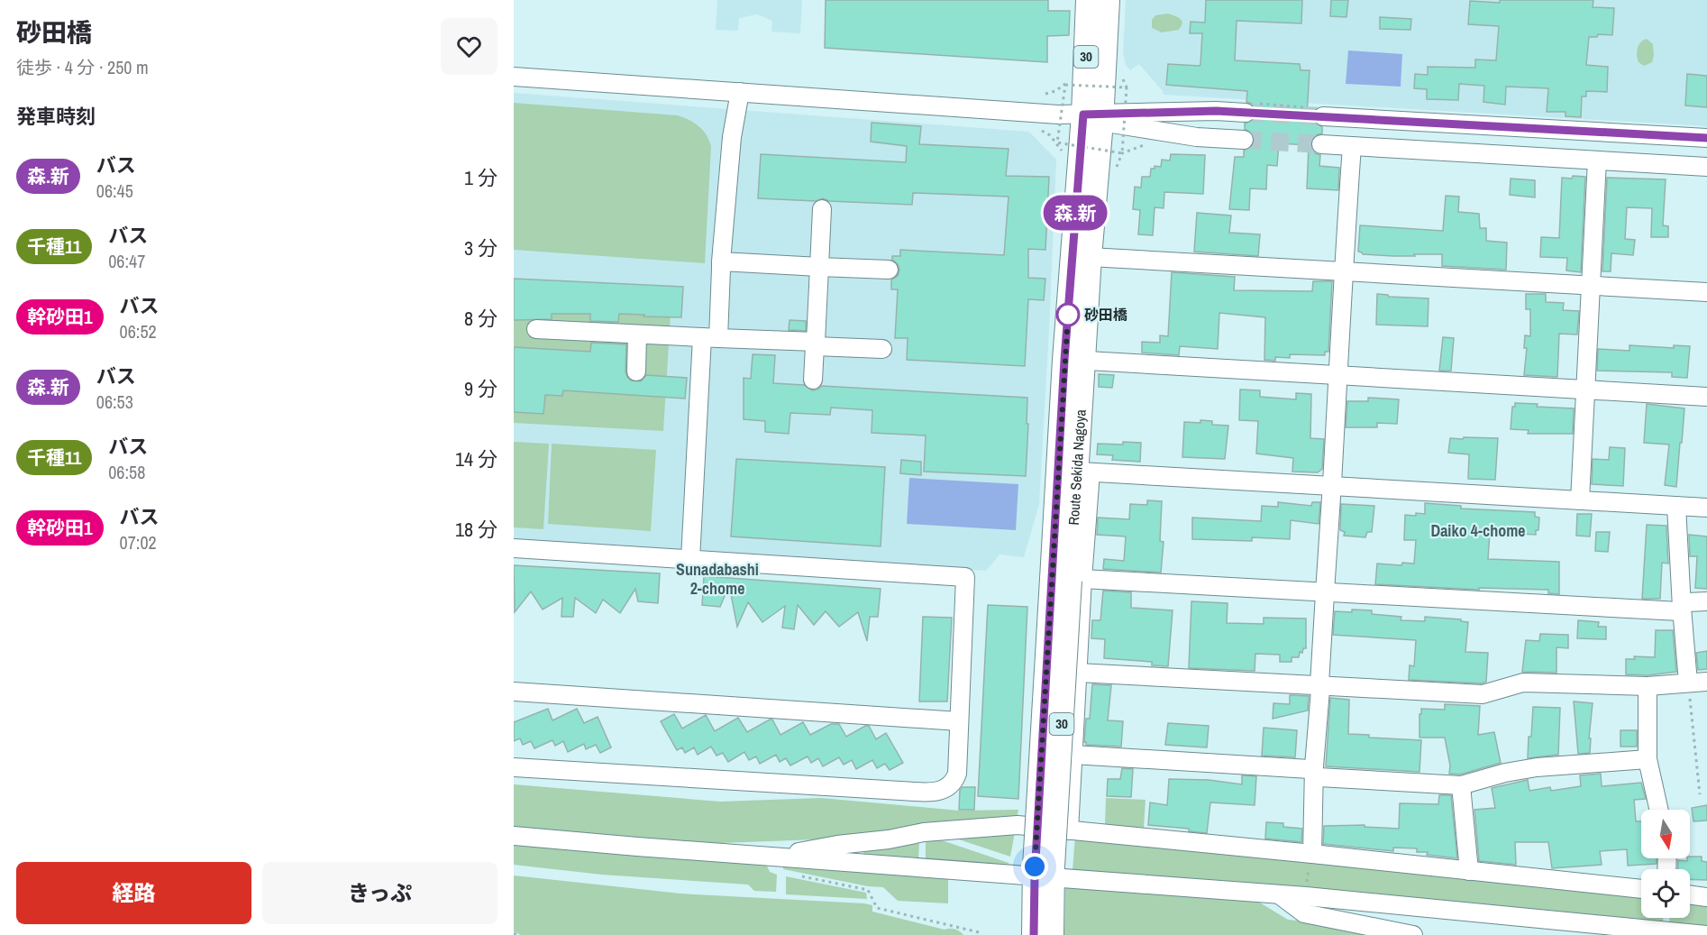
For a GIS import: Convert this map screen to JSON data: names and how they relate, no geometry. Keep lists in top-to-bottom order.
{
  "streets": {
    "main road": ["30", "Route Sekida Nagoya"]
  },
  "districts": ["Daiko 4-chome", "Sunadabashi 2-chome"],
  "places": ["砂田橋"],
  "lines": ["bus line 森.新"],
  "north": "bottom",
  "page": {
    "heading": [
      ["砂田橋", "徒歩 · 4 分 · 250 m"],
      "発車時刻"
    ],
    "on_map": "森.新",
    "list": [
      {
        "mark": "森.新",
        "name": "バス",
        "note": "06:45",
        "value": "1 分"
      },
      {
        "mark": "千種11",
        "name": "バス",
        "note": "06:47",
        "value": "3 分"
      },
      {
        "mark": "幹砂田1",
        "name": "バス",
        "note": "06:52",
        "value": "8 分"
      },
      {
        "mark": "森.新",
        "name": "バス",
        "note": "06:53",
        "value": "9 分"
      },
      {
        "mark": "千種11",
        "name": "バス",
        "note": "06:58",
        "value": "14 分"
      },
      {
        "mark": "幹砂田1",
        "name": "バス",
        "note": "07:02",
        "value": "18 分"
      }
    ],
    "buttons": ["経路", "きっぷ"]
  }
}
